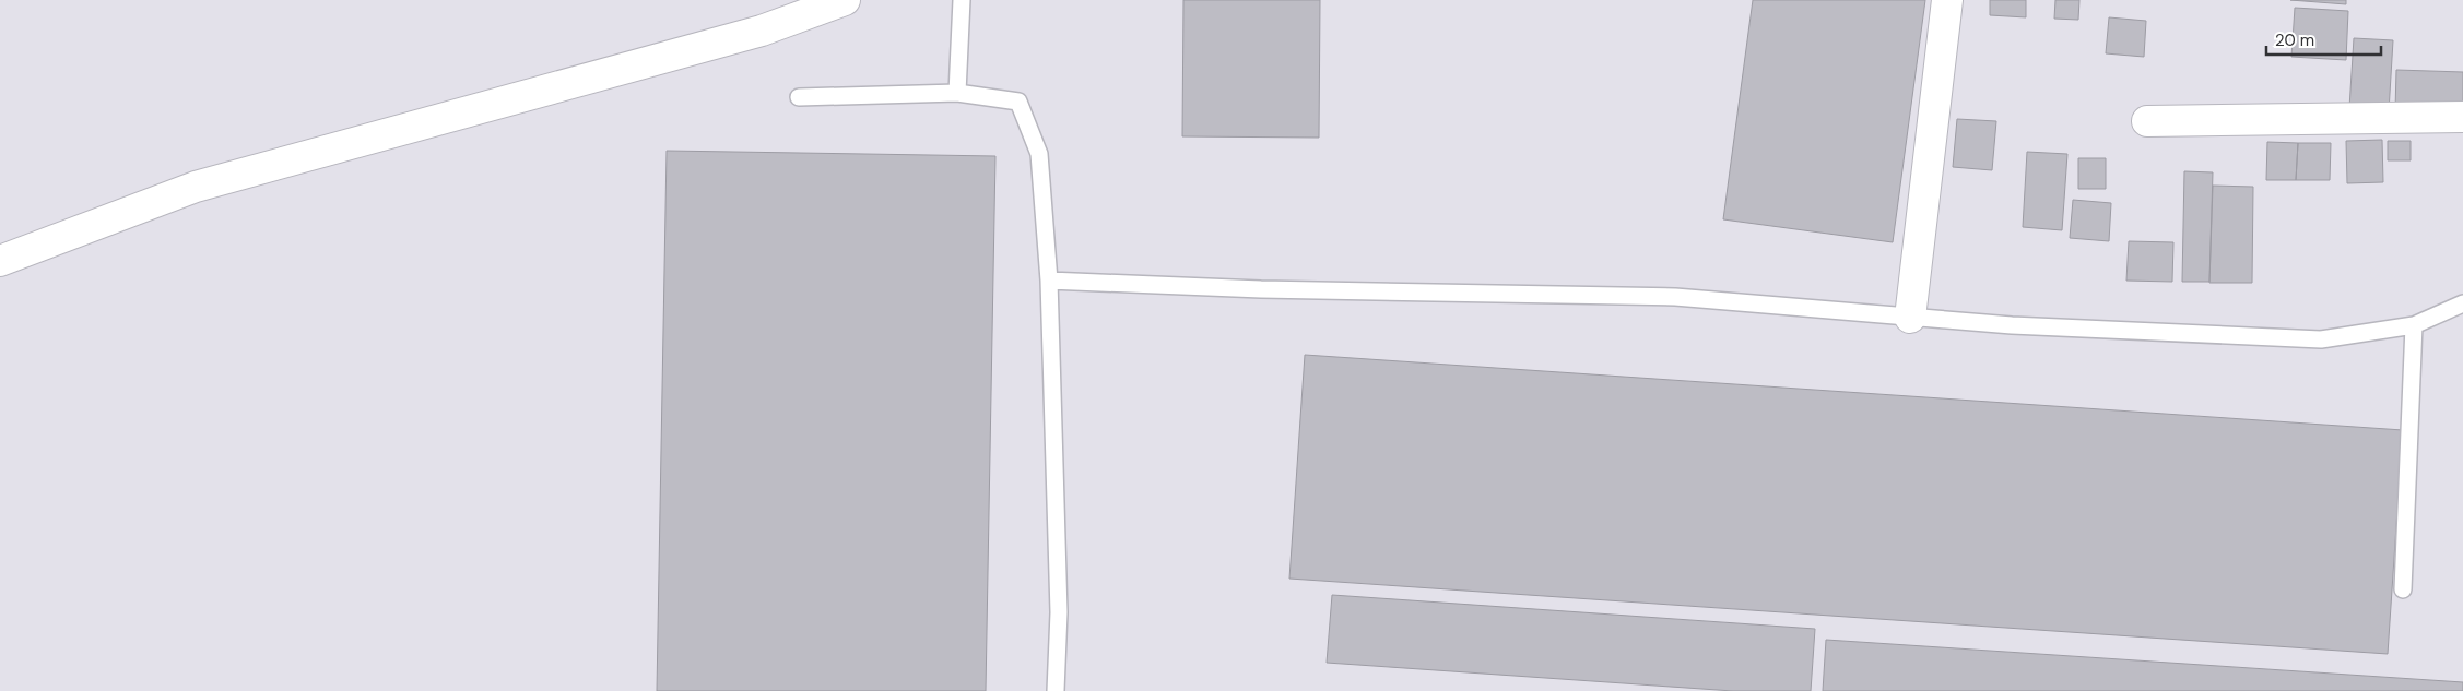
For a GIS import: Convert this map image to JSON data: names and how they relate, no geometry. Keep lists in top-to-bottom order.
{
  "scale_bar": "20 m"
}
